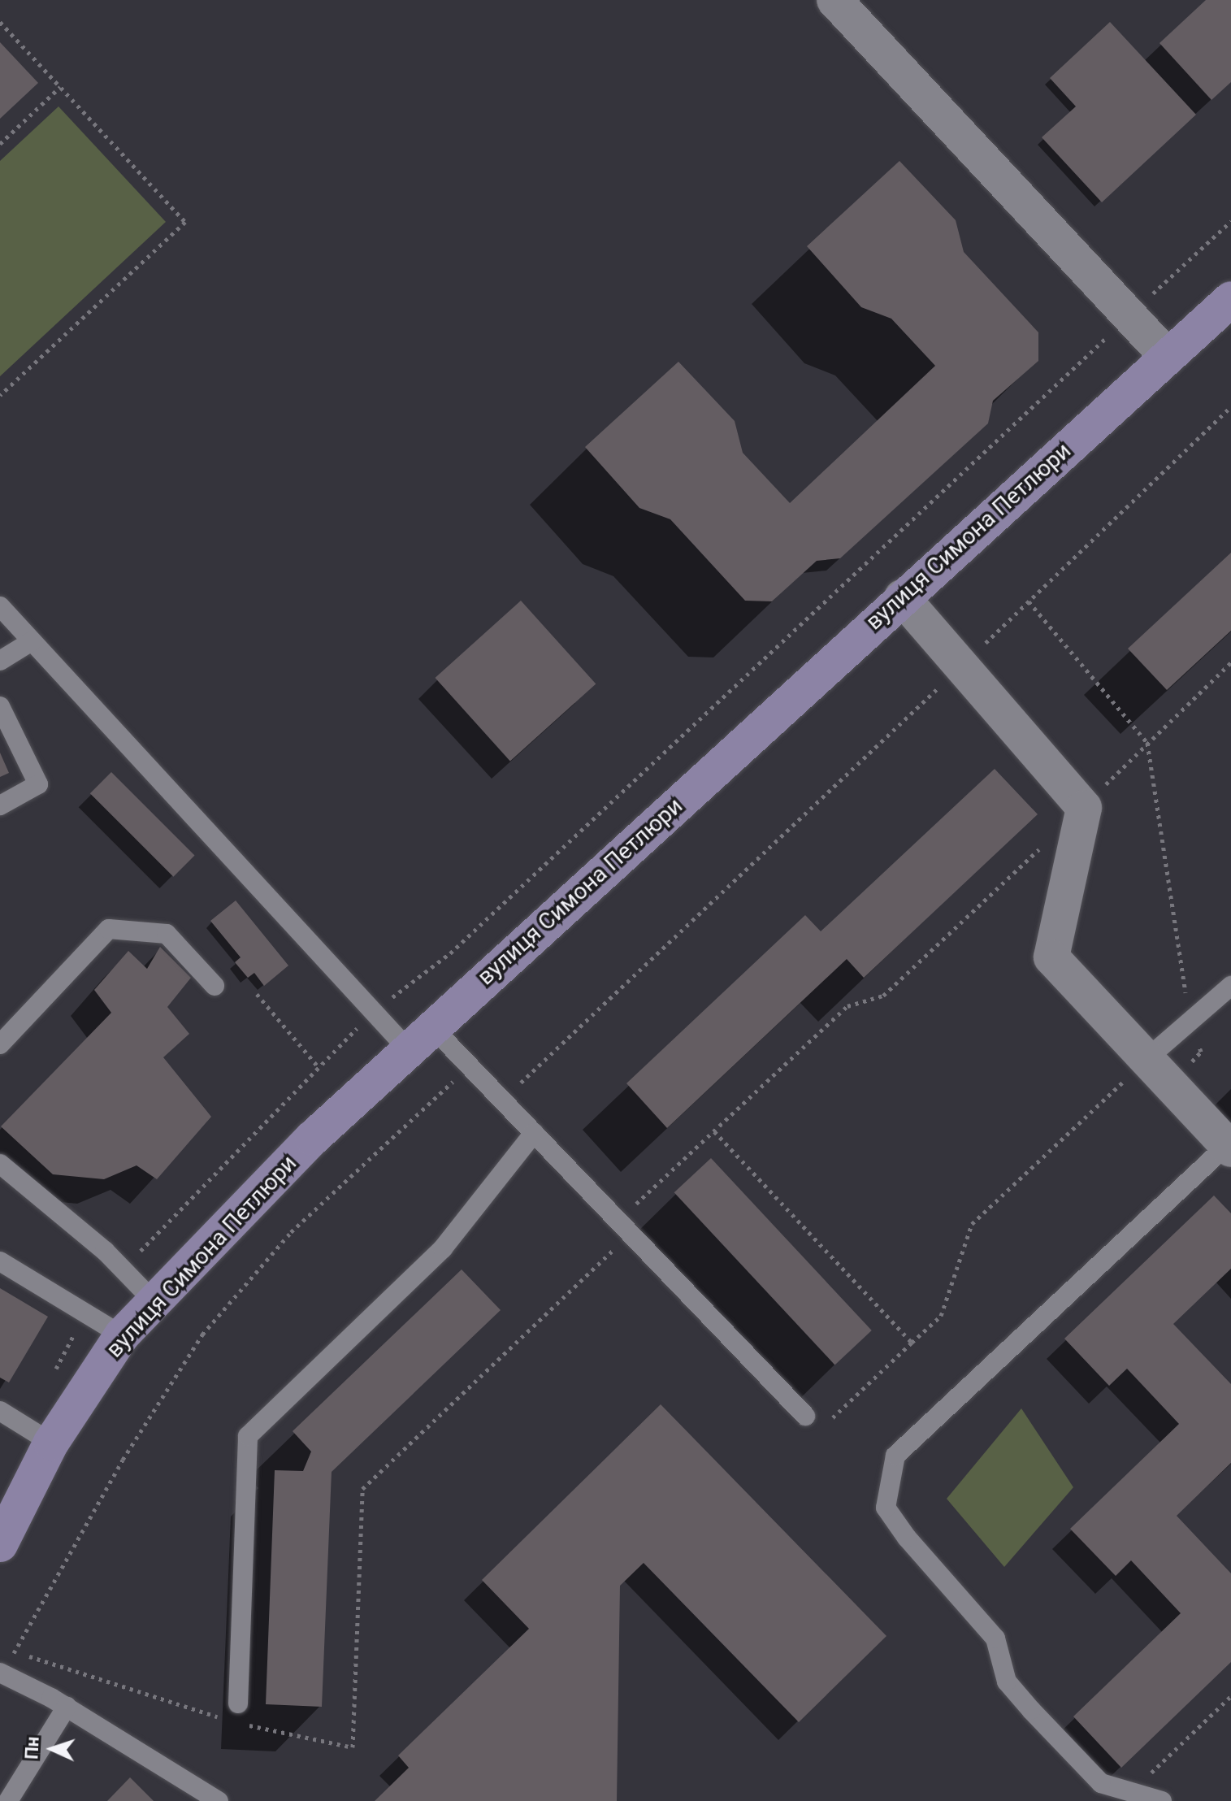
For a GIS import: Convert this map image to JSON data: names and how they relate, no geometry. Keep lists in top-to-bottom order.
{
  "streets": {
    "main road": ["вулиця Симона Петлюри"]
  },
  "north": "left"
}
